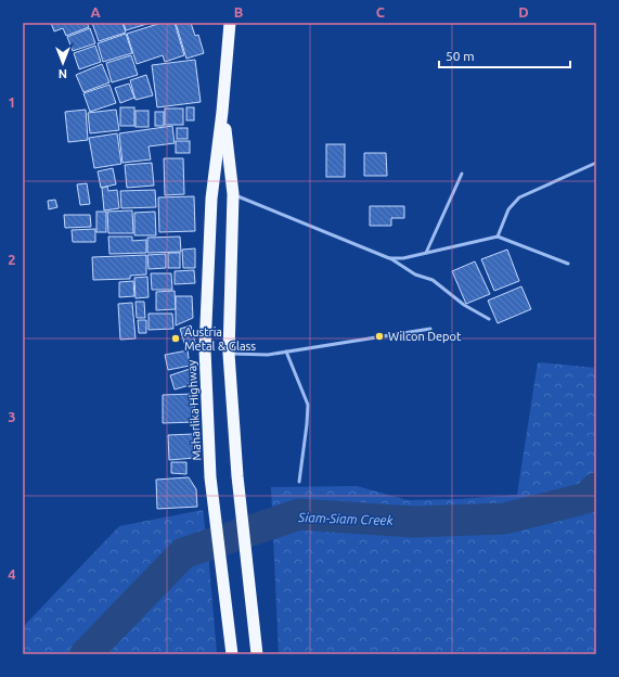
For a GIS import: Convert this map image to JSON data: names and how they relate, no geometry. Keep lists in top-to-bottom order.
{
  "streets": {
    "highway": ["Maharlika Highway"]
  },
  "water": ["Siam-Siam Creek"],
  "places": ["Wilcon Depot", "Austria Metal & Glass"],
  "scale_bar": "50 m",
  "north": "bottom",
  "grid": {
    "columns": [
      "A",
      "B",
      "C",
      "D"
    ],
    "rows": [
      "1",
      "2",
      "3",
      "4"
    ]
  }
}
